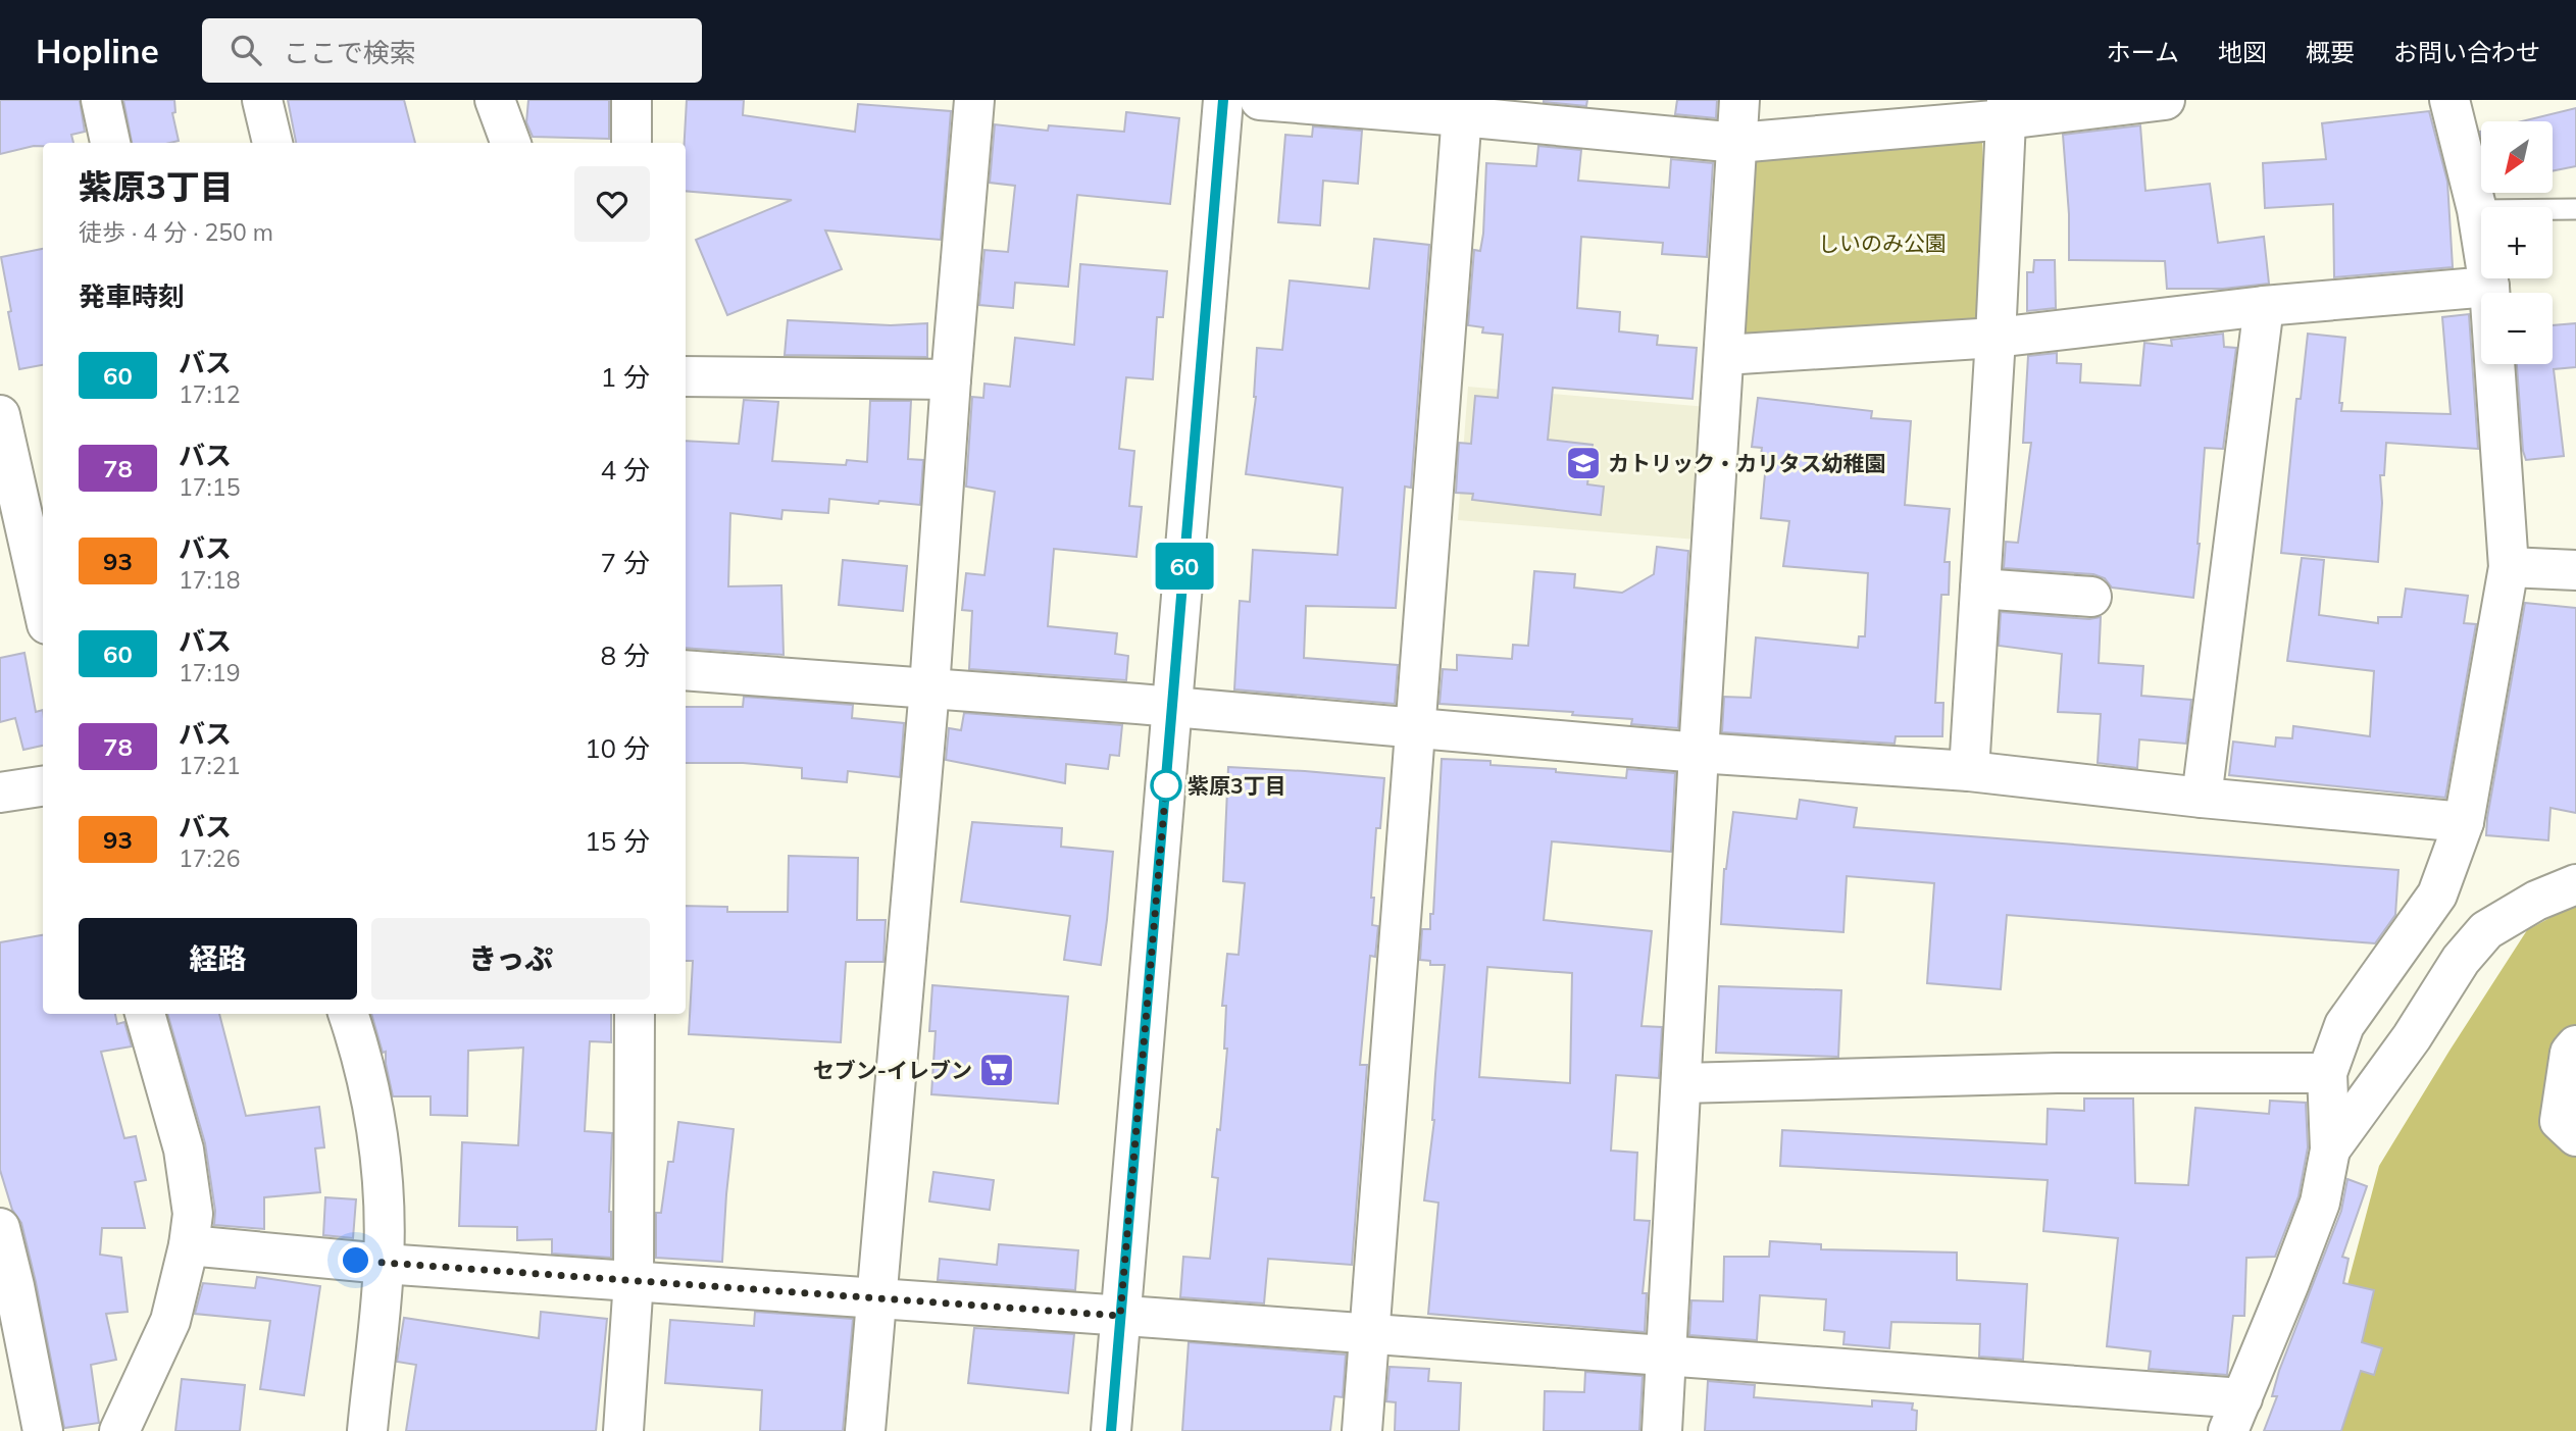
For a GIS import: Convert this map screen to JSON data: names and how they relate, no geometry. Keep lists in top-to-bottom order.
{
  "parks": ["しいのみ公園"],
  "places": {
    "school or university": ["カトリック・カリタス幼稚園"],
    "other": ["紫原3丁目"],
    "supermarket": ["セブン-イレブン"]
  },
  "lines": ["bus line 60"],
  "north": "bottom left",
  "page": {
    "header": "Hopline",
    "search": "ここで検索",
    "nav": [
      "ホーム",
      "地図",
      "概要",
      "お問い合わせ"
    ],
    "on_map": "60",
    "map_buttons": ["+", "−"],
    "heading": [
      ["紫原3丁目", "徒歩 · 4 分 · 250 m"],
      "発車時刻"
    ],
    "list": [
      {
        "mark": "60",
        "name": "バス",
        "note": "17:12",
        "value": "1 分"
      },
      {
        "mark": "78",
        "name": "バス",
        "note": "17:15",
        "value": "4 分"
      },
      {
        "mark": "93",
        "name": "バス",
        "note": "17:18",
        "value": "7 分"
      },
      {
        "mark": "60",
        "name": "バス",
        "note": "17:19",
        "value": "8 分"
      },
      {
        "mark": "78",
        "name": "バス",
        "note": "17:21",
        "value": "10 分"
      },
      {
        "mark": "93",
        "name": "バス",
        "note": "17:26",
        "value": "15 分"
      }
    ],
    "buttons": ["経路", "きっぷ"]
  }
}
